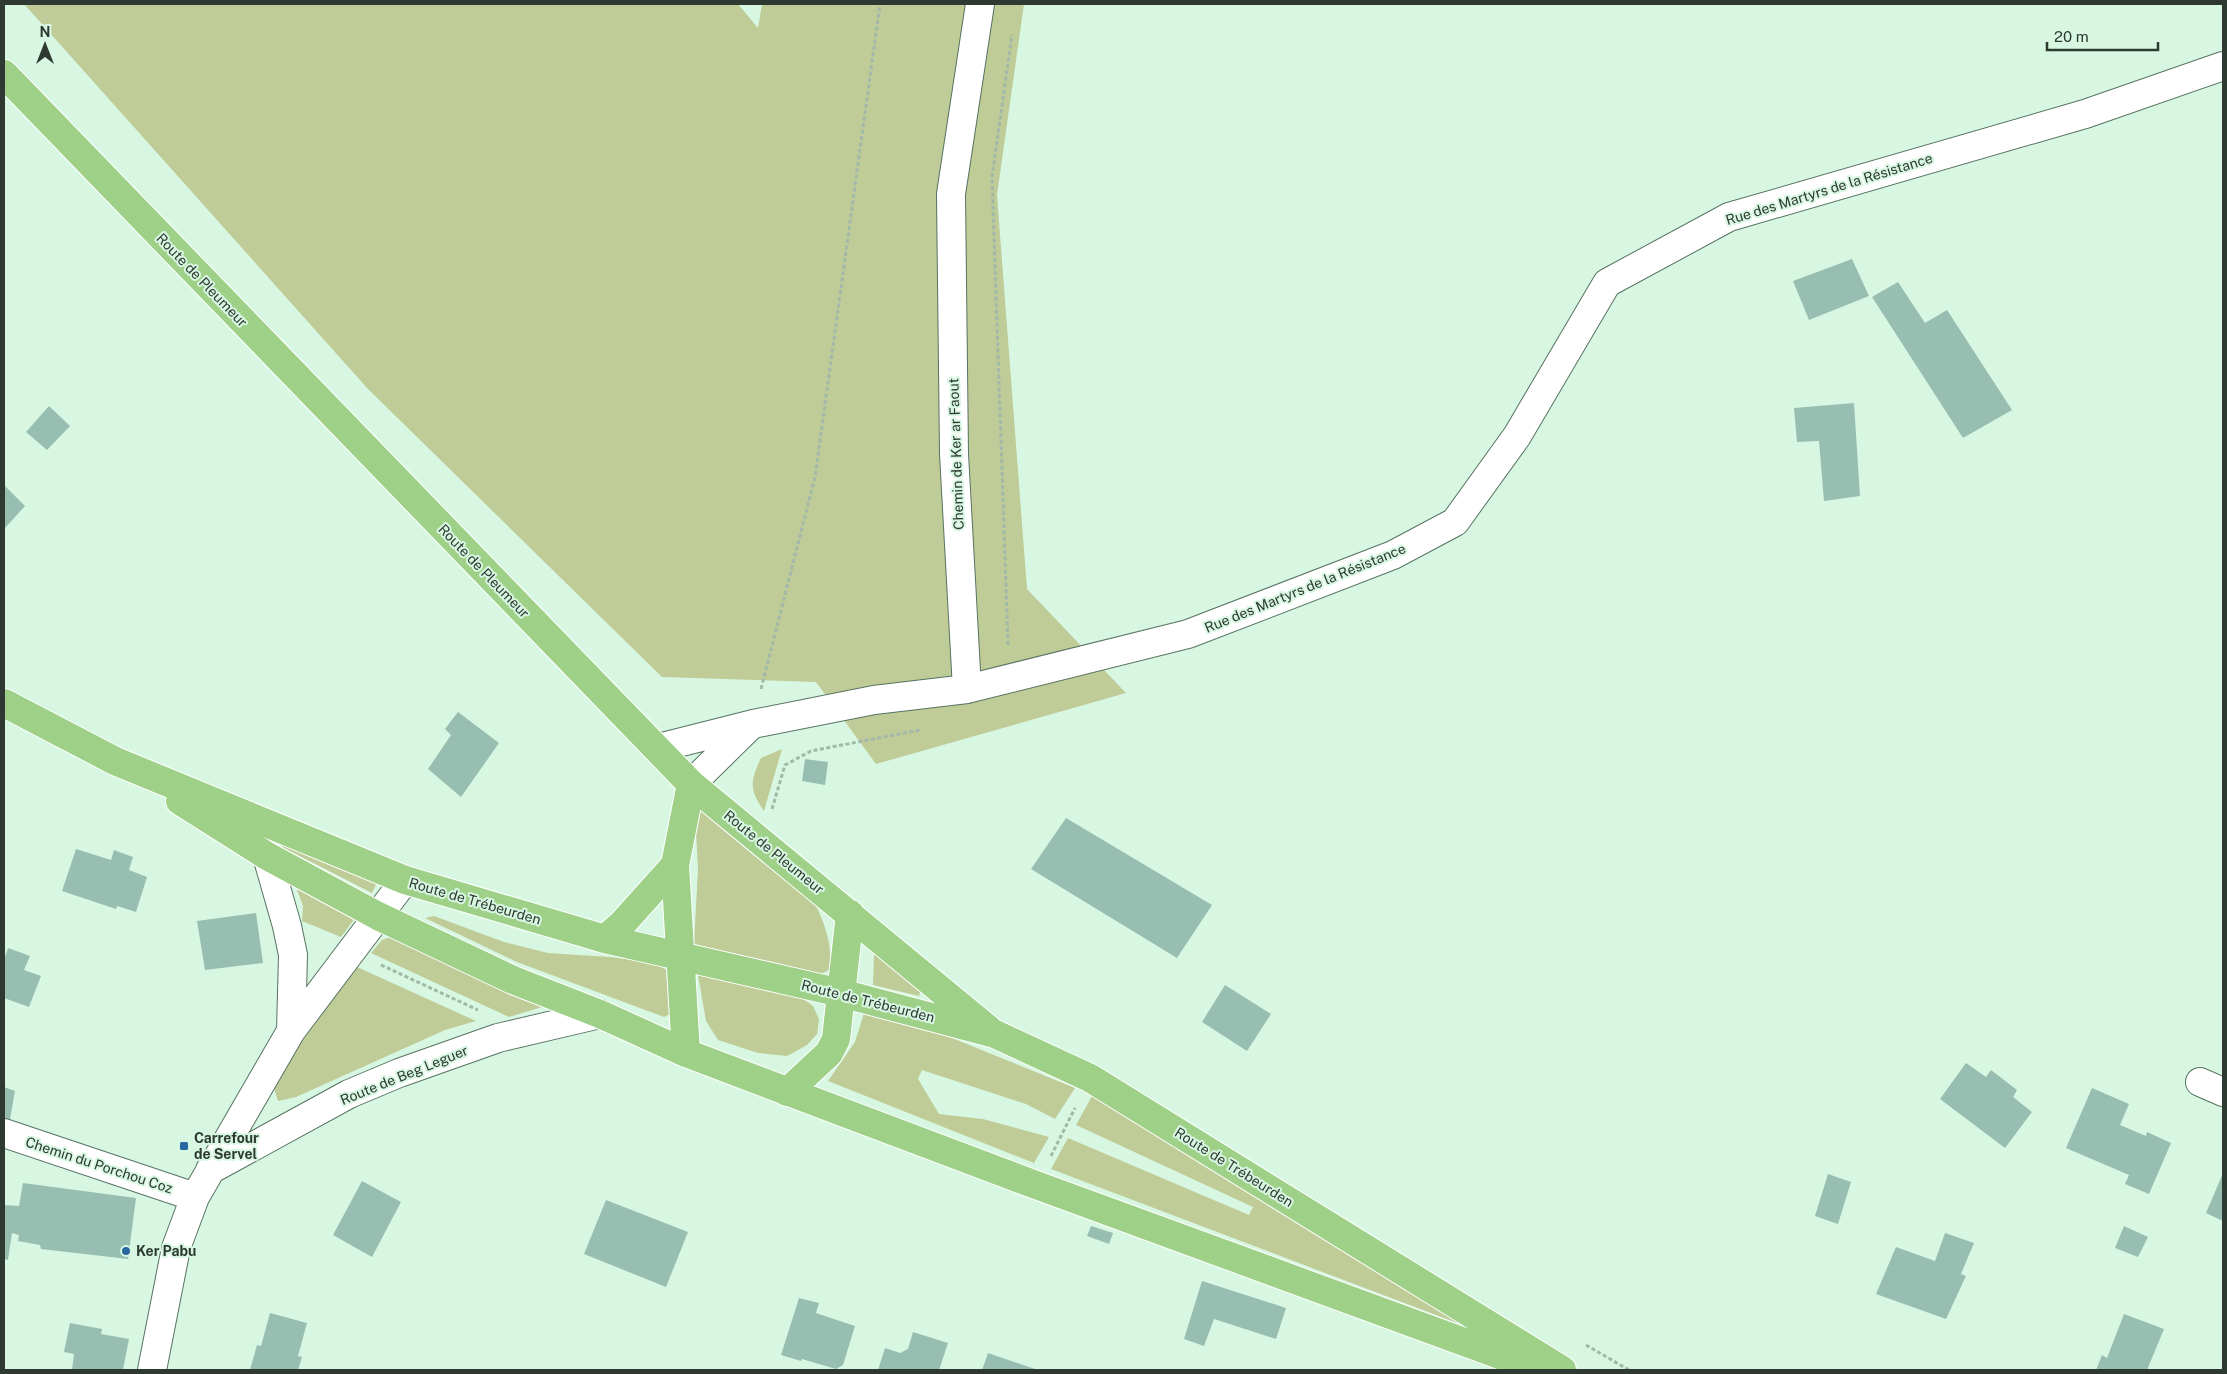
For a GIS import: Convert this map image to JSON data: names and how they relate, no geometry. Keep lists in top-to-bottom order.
{
  "streets": {
    "main road": ["Route de Pleumeur", "Route de Trébeurden"],
    "street": [
      "Rue des Martyrs de la Résistance",
      "Chemin de Ker ar Faout",
      "Route de Beg Leguer",
      "Chemin du Porchou Coz"
    ]
  },
  "crossings": [
    ["Rue des Martyrs de la Résistance", "Chemin de Ker ar Faout"],
    ["Route de Pleumeur", "Route de Trébeurden"],
    ["Route de Trébeurden", "Route de Beg Leguer"]
  ],
  "places": {
    "transit": ["Carrefour de Servel"],
    "other": ["Ker Pabu"]
  },
  "scale_bar": "20 m",
  "north": "top"
}
